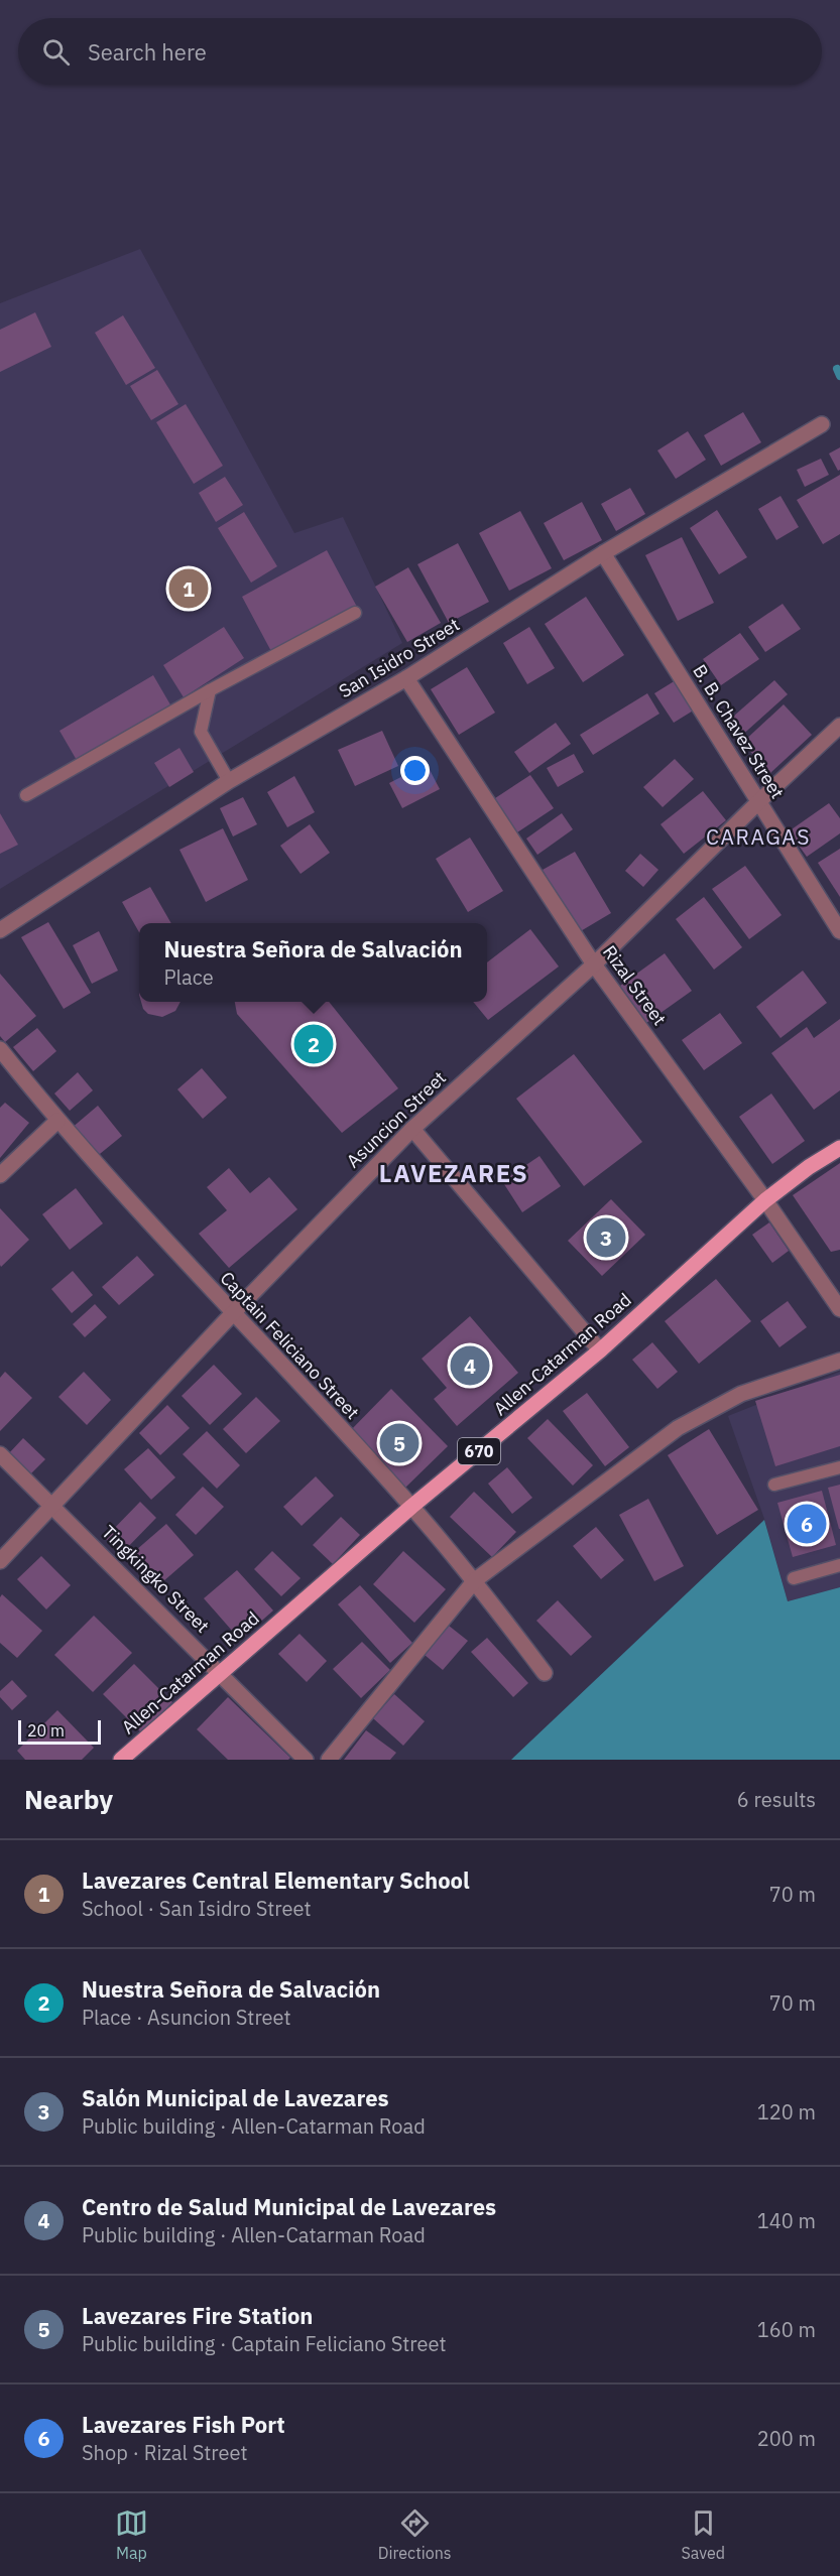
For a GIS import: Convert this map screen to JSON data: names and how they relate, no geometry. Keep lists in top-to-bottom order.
{
  "streets": {
    "main road": ["Allen-Catarman Road", "670"],
    "street": [
      "San Isidro Street",
      "B. B. Chavez Street",
      "Rizal Street",
      "Asuncion Street",
      "Captain Feliciano Street",
      "Tingkingko Street"
    ]
  },
  "crossings": [
    ["San Isidro Street", "B. B. Chavez Street"],
    ["San Isidro Street", "Rizal Street"],
    ["B. B. Chavez Street", "Asuncion Street"],
    ["Rizal Street", "Asuncion Street"],
    ["Rizal Street", "Allen-Catarman Road"],
    ["Asuncion Street", "Captain Feliciano Street"],
    ["Asuncion Street", "Tingkingko Street"],
    ["Captain Feliciano Street", "Allen-Catarman Road"],
    ["Allen-Catarman Road", "Tingkingko Street"]
  ],
  "districts": ["CARAGAS", "LAVEZARES"],
  "scale_bar": "20 m",
  "page": {
    "search": "Search here",
    "pins": [
      "1",
      "2",
      "3",
      "4",
      "5",
      "6"
    ],
    "popup": ["Nuestra Señora de Salvación", "Place"],
    "scale": "20 m",
    "heading": ["Nearby", "6 results"],
    "list": [
      {
        "mark": "1",
        "name": "Lavezares Central Elementary School",
        "note": "School · San Isidro Street",
        "value": "70 m"
      },
      {
        "mark": "2",
        "name": "Nuestra Señora de Salvación",
        "note": "Place · Asuncion Street",
        "value": "70 m"
      },
      {
        "mark": "3",
        "name": "Salón Municipal de Lavezares",
        "note": "Public building · Allen-Catarman Road",
        "value": "120 m"
      },
      {
        "mark": "4",
        "name": "Centro de Salud Municipal de Lavezares",
        "note": "Public building · Allen-Catarman Road",
        "value": "140 m"
      },
      {
        "mark": "5",
        "name": "Lavezares Fire Station",
        "note": "Public building · Captain Feliciano Street",
        "value": "160 m"
      },
      {
        "mark": "6",
        "name": "Lavezares Fish Port",
        "note": "Shop · Rizal Street",
        "value": "200 m"
      }
    ],
    "nav": ["Map", "Directions", "Saved"]
  }
}
